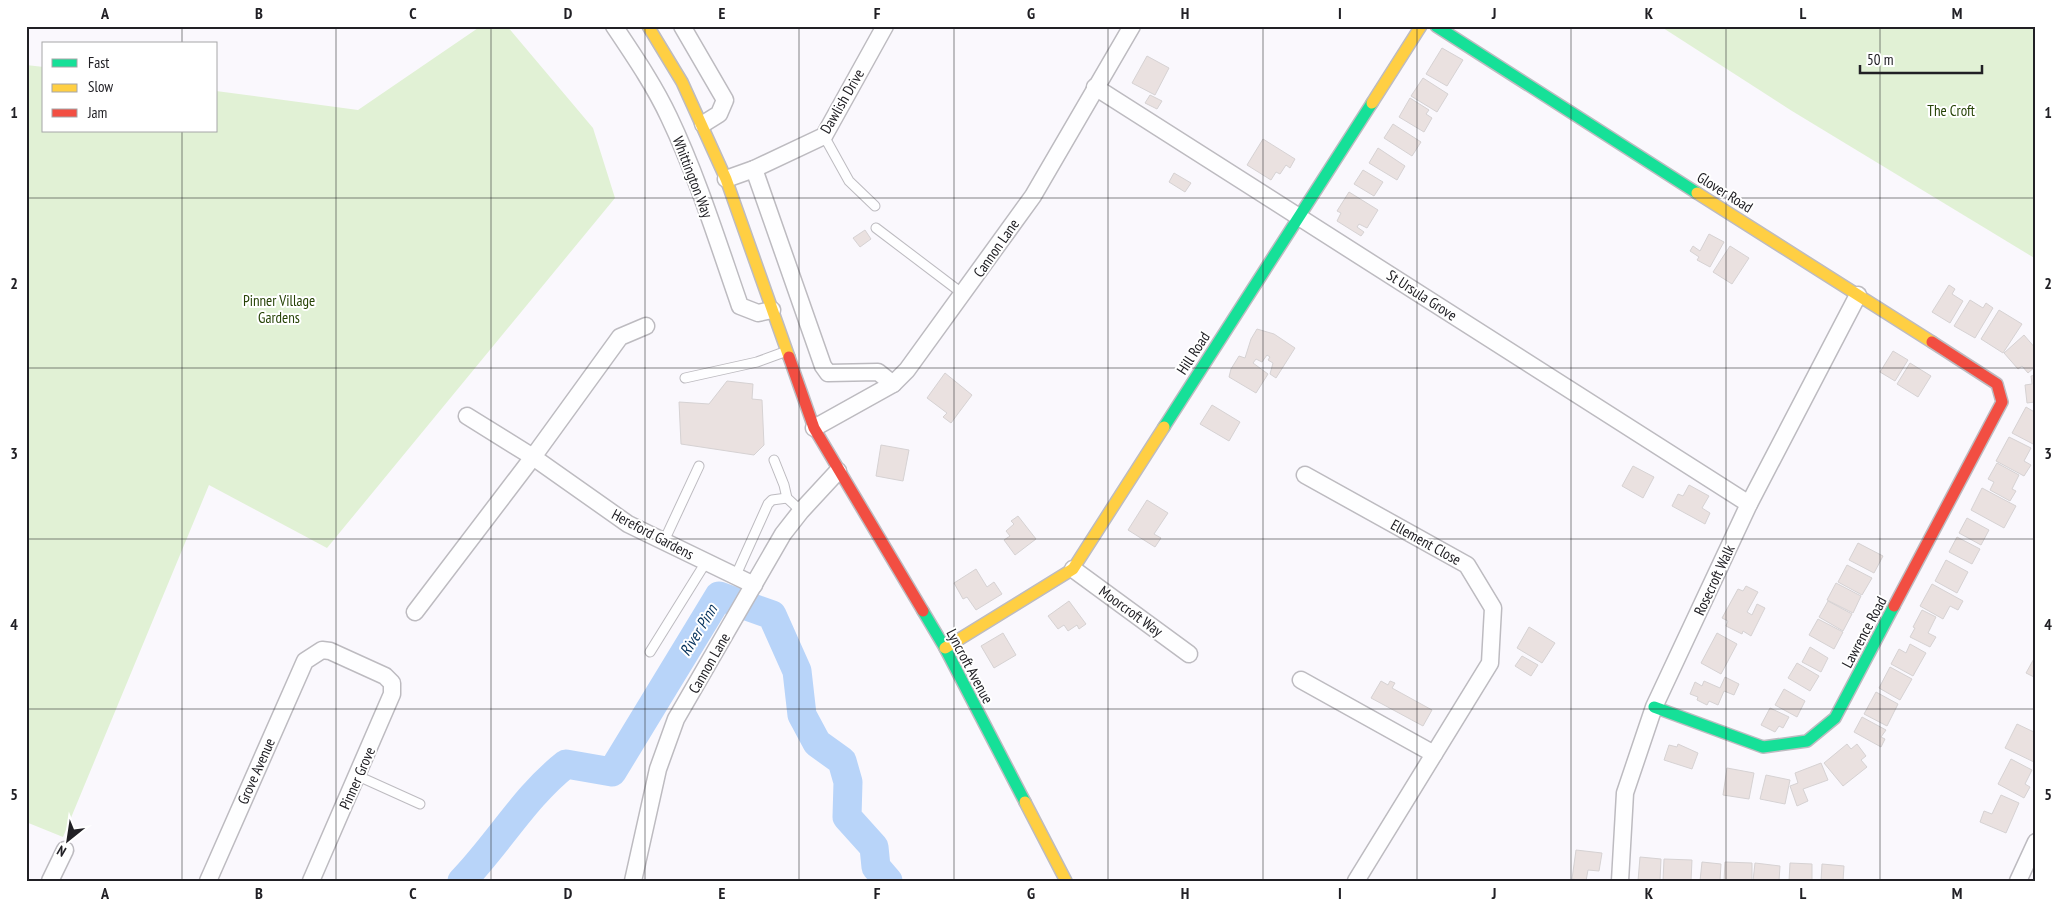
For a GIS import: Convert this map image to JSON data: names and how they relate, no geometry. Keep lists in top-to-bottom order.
{
  "streets": {
    "street": [
      "Dawlish Drive",
      "Whittington Way",
      "Glover Road",
      "Cannon Lane",
      "St Ursula Grove",
      "Hill Road",
      "Hereford Gardens",
      "Ellement Close",
      "Rosecroft Walk",
      "Moorcroft Way",
      "Lawrence Road",
      "Lyncroft Avenue",
      "Grove Avenue",
      "Pinner Grove"
    ]
  },
  "crossings": [
    ["Dawlish Drive", "Whittington Way"],
    ["Whittington Way", "Cannon Lane"],
    ["Whittington Way", "Lyncroft Avenue"],
    ["Glover Road", "Rosecroft Walk"],
    ["Glover Road", "Lawrence Road"],
    ["Cannon Lane", "St Ursula Grove"],
    ["Cannon Lane", "Hereford Gardens"],
    ["Cannon Lane", "Lyncroft Avenue"],
    ["St Ursula Grove", "Hill Road"],
    ["St Ursula Grove", "Rosecroft Walk"],
    ["Hill Road", "Moorcroft Way"],
    ["Hill Road", "Lyncroft Avenue"],
    ["Rosecroft Walk", "Lawrence Road"],
    ["Grove Avenue", "Pinner Grove"]
  ],
  "water": ["River Pinn"],
  "parks": ["The Croft", "Pinner Village Gardens"],
  "legend": ["Fast", "Slow", "Jam"],
  "scale_bar": "50 m",
  "north": "bottom left",
  "grid": {
    "columns": [
      "A",
      "B",
      "C",
      "D",
      "E",
      "F",
      "G",
      "H",
      "I",
      "J",
      "K",
      "L",
      "M"
    ],
    "rows": [
      "1",
      "2",
      "3",
      "4",
      "5"
    ]
  }
}
